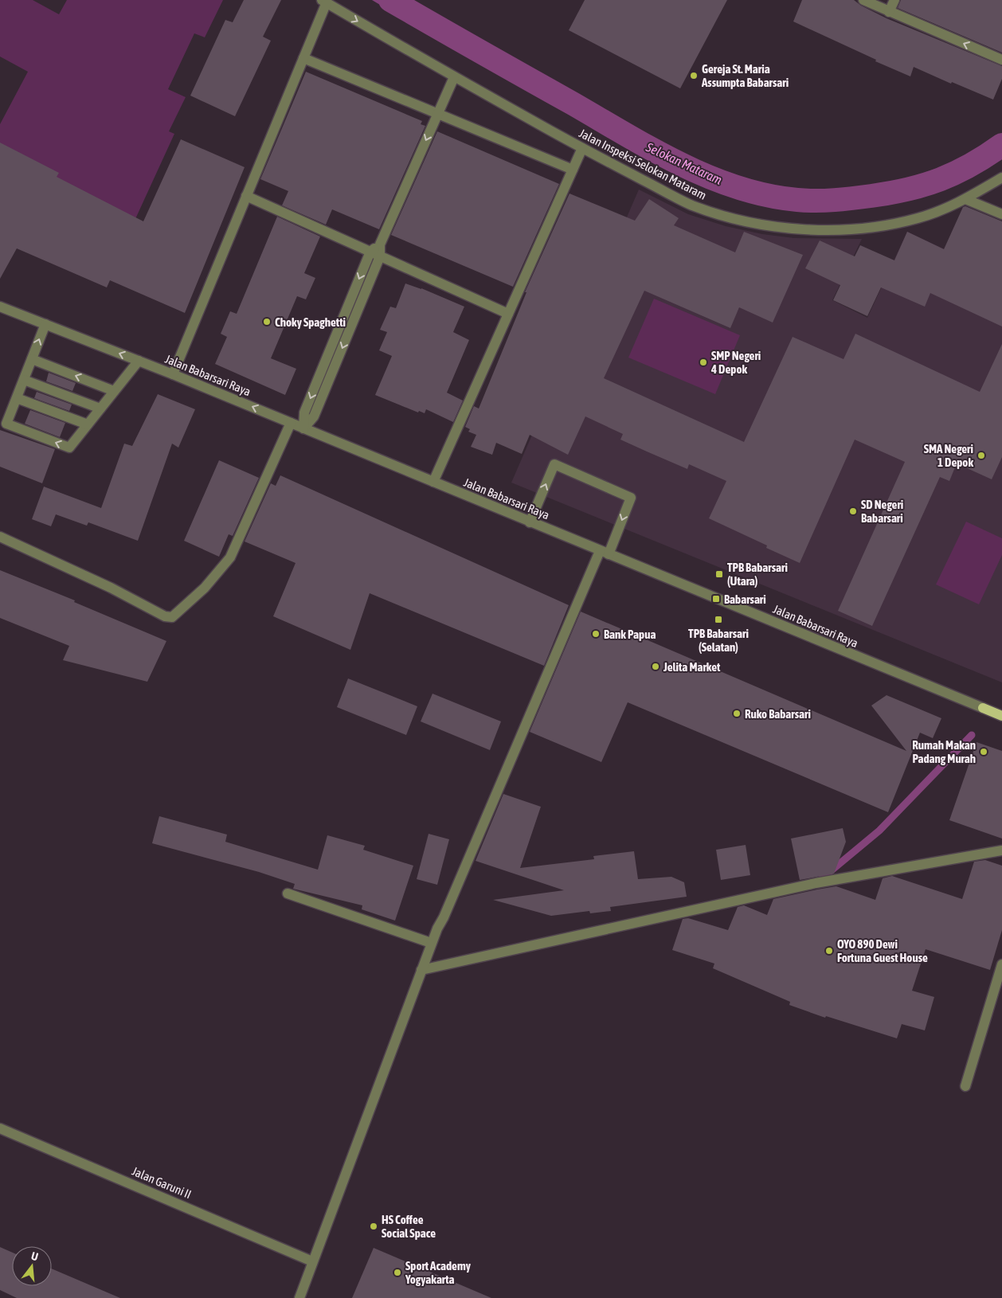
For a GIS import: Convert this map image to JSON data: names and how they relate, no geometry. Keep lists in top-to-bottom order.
{
  "streets": {
    "main road": ["Jalan Babarsari Raya"],
    "street": ["Jalan Inspeksi Selokan Mataram", "Jalan Garuni II"]
  },
  "water": ["Selokan Mataram"],
  "places": {
    "other": [
      "Gereja St. Maria Assumpta Babarsari",
      "Choky Spaghetti",
      "SMP Negeri 4 Depok",
      "SMA Negeri 1 Depok",
      "SD Negeri Babarsari",
      "Bank Papua",
      "Jelita Market",
      "Ruko Babarsari",
      "Rumah Makan Padang Murah",
      "OYO 890 Dewi Fortuna Guest House",
      "HS Coffee Social Space",
      "Sport Academy Yogyakarta"
    ],
    "transit": ["TPB Babarsari (Utara)", "Babarsari", "TPB Babarsari (Selatan)"]
  },
  "north": "top"
}
